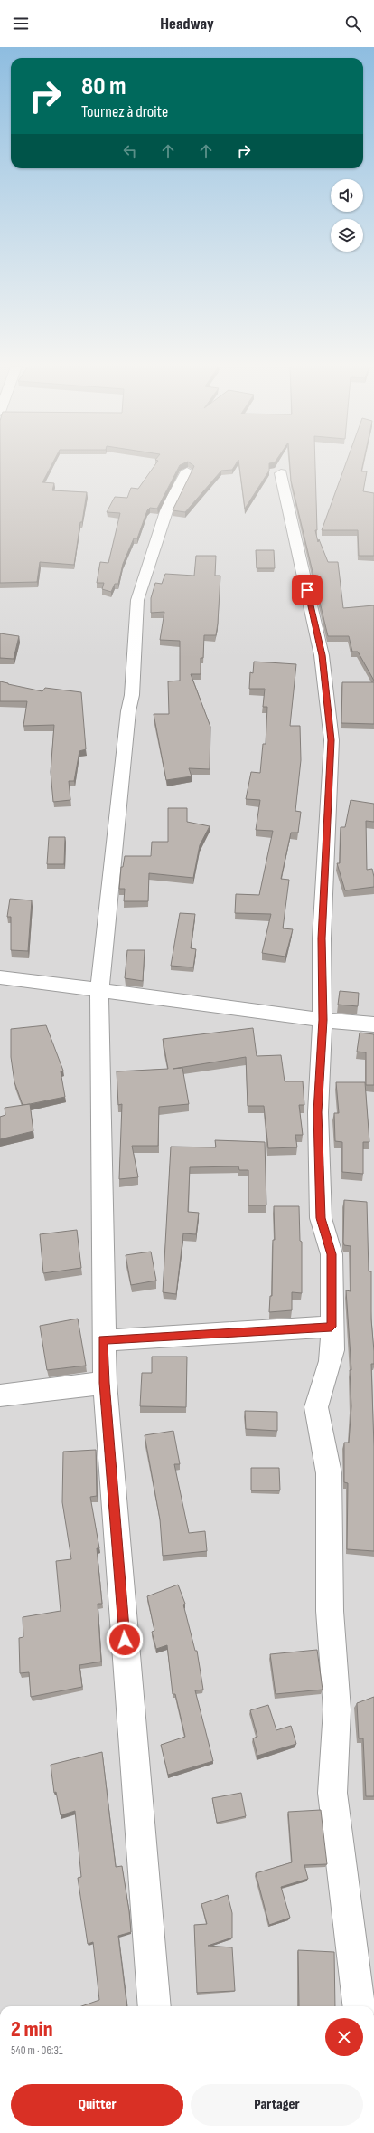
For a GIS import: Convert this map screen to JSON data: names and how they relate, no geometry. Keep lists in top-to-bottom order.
{
  "page": {
    "header": "Headway",
    "turn": ["80 m", "Tournez à droite"],
    "heading": ["2 min", "540 m · 06:31"],
    "buttons": ["Quitter", "Partager"]
  }
}
